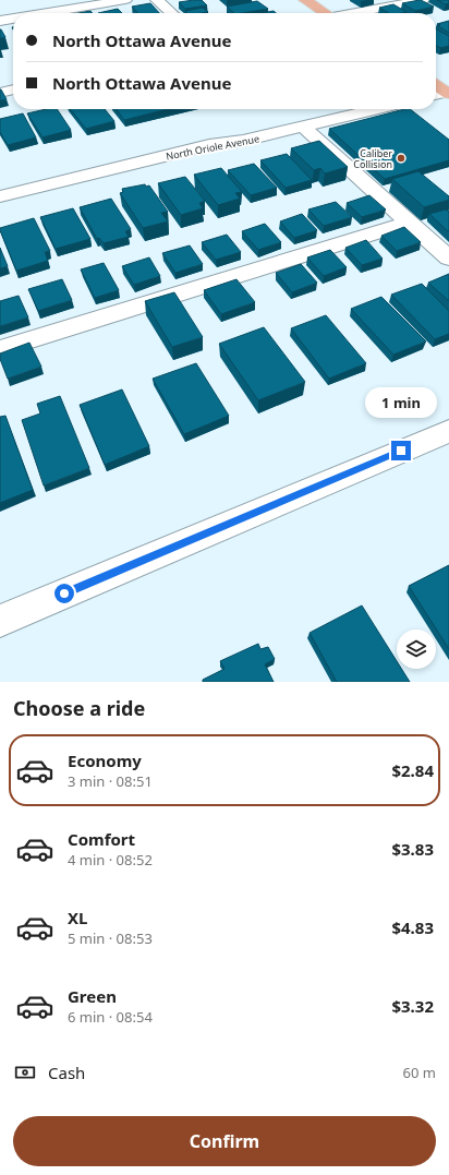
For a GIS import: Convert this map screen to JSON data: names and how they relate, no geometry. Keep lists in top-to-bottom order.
{
  "streets": {
    "street": ["North Oriole Avenue"]
  },
  "places": ["Caliber Collision"],
  "page": {
    "banner": ["North Ottawa Avenue", "North Ottawa Avenue"],
    "bubble": "1 min",
    "heading": "Choose a ride",
    "list": [
      {
        "name": "Economy",
        "note": "3 min · 08:51",
        "value": "$2.84"
      },
      {
        "name": "Comfort",
        "note": "4 min · 08:52",
        "value": "$3.83"
      },
      {
        "name": "XL",
        "note": "5 min · 08:53",
        "value": "$4.83"
      },
      {
        "name": "Green",
        "note": "6 min · 08:54",
        "value": "$3.32"
      }
    ],
    "pay": ["Cash", "60 m"],
    "buttons": "Confirm"
  }
}
